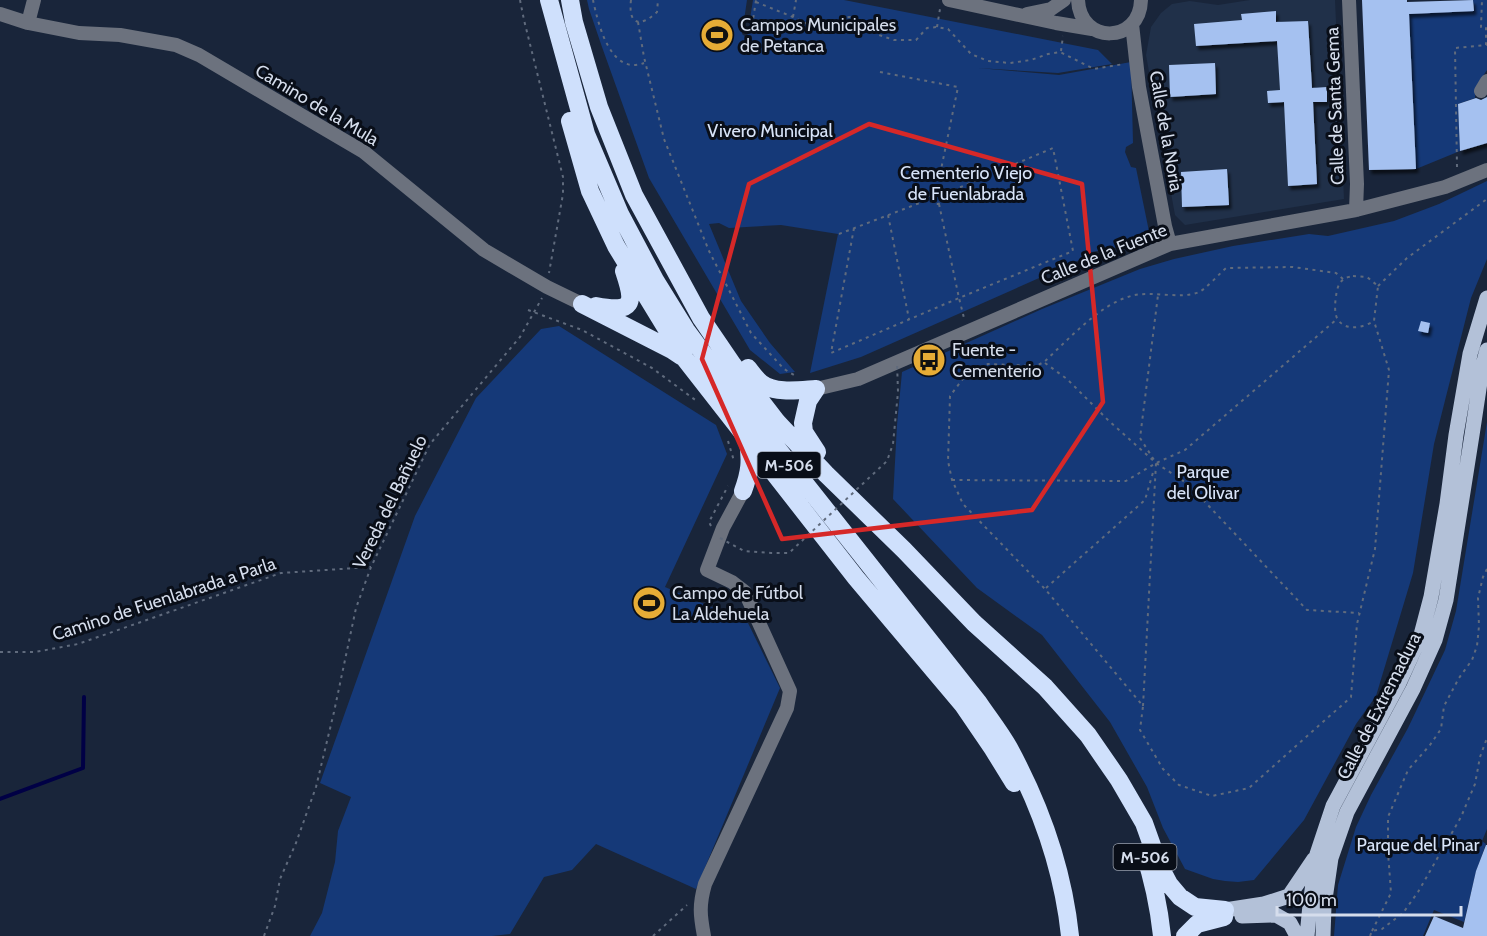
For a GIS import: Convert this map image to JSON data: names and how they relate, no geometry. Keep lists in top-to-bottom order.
{
  "streets": {
    "highway": ["M-506"],
    "main road": ["Calle de Extremadura"],
    "street": [
      "Camino de la Mula",
      "Calle de Santa Gema",
      "Calle de la Noria",
      "Calle de la Fuente"
    ],
    "path": ["Vereda del Bañuelo", "Camino de Fuenlabrada a Parla"]
  },
  "crossings": [
    ["Camino de la Mula", "Vereda del Bañuelo"],
    ["Calle de Santa Gema", "Calle de la Fuente"],
    ["Calle de la Noria", "Calle de la Fuente"],
    ["Vereda del Bañuelo", "Camino de Fuenlabrada a Parla"]
  ],
  "parks": [
    "Vivero Municipal",
    "Cementerio Viejo de Fuenlabrada",
    "Parque del Olivar",
    "Parque del Pinar"
  ],
  "places": {
    "sports": ["Campos Municipales de Petanca", "Campo de Fútbol La Aldehuela"],
    "bus stop": ["Fuente - Cementerio"]
  },
  "scale_bar": "100 m"
}
